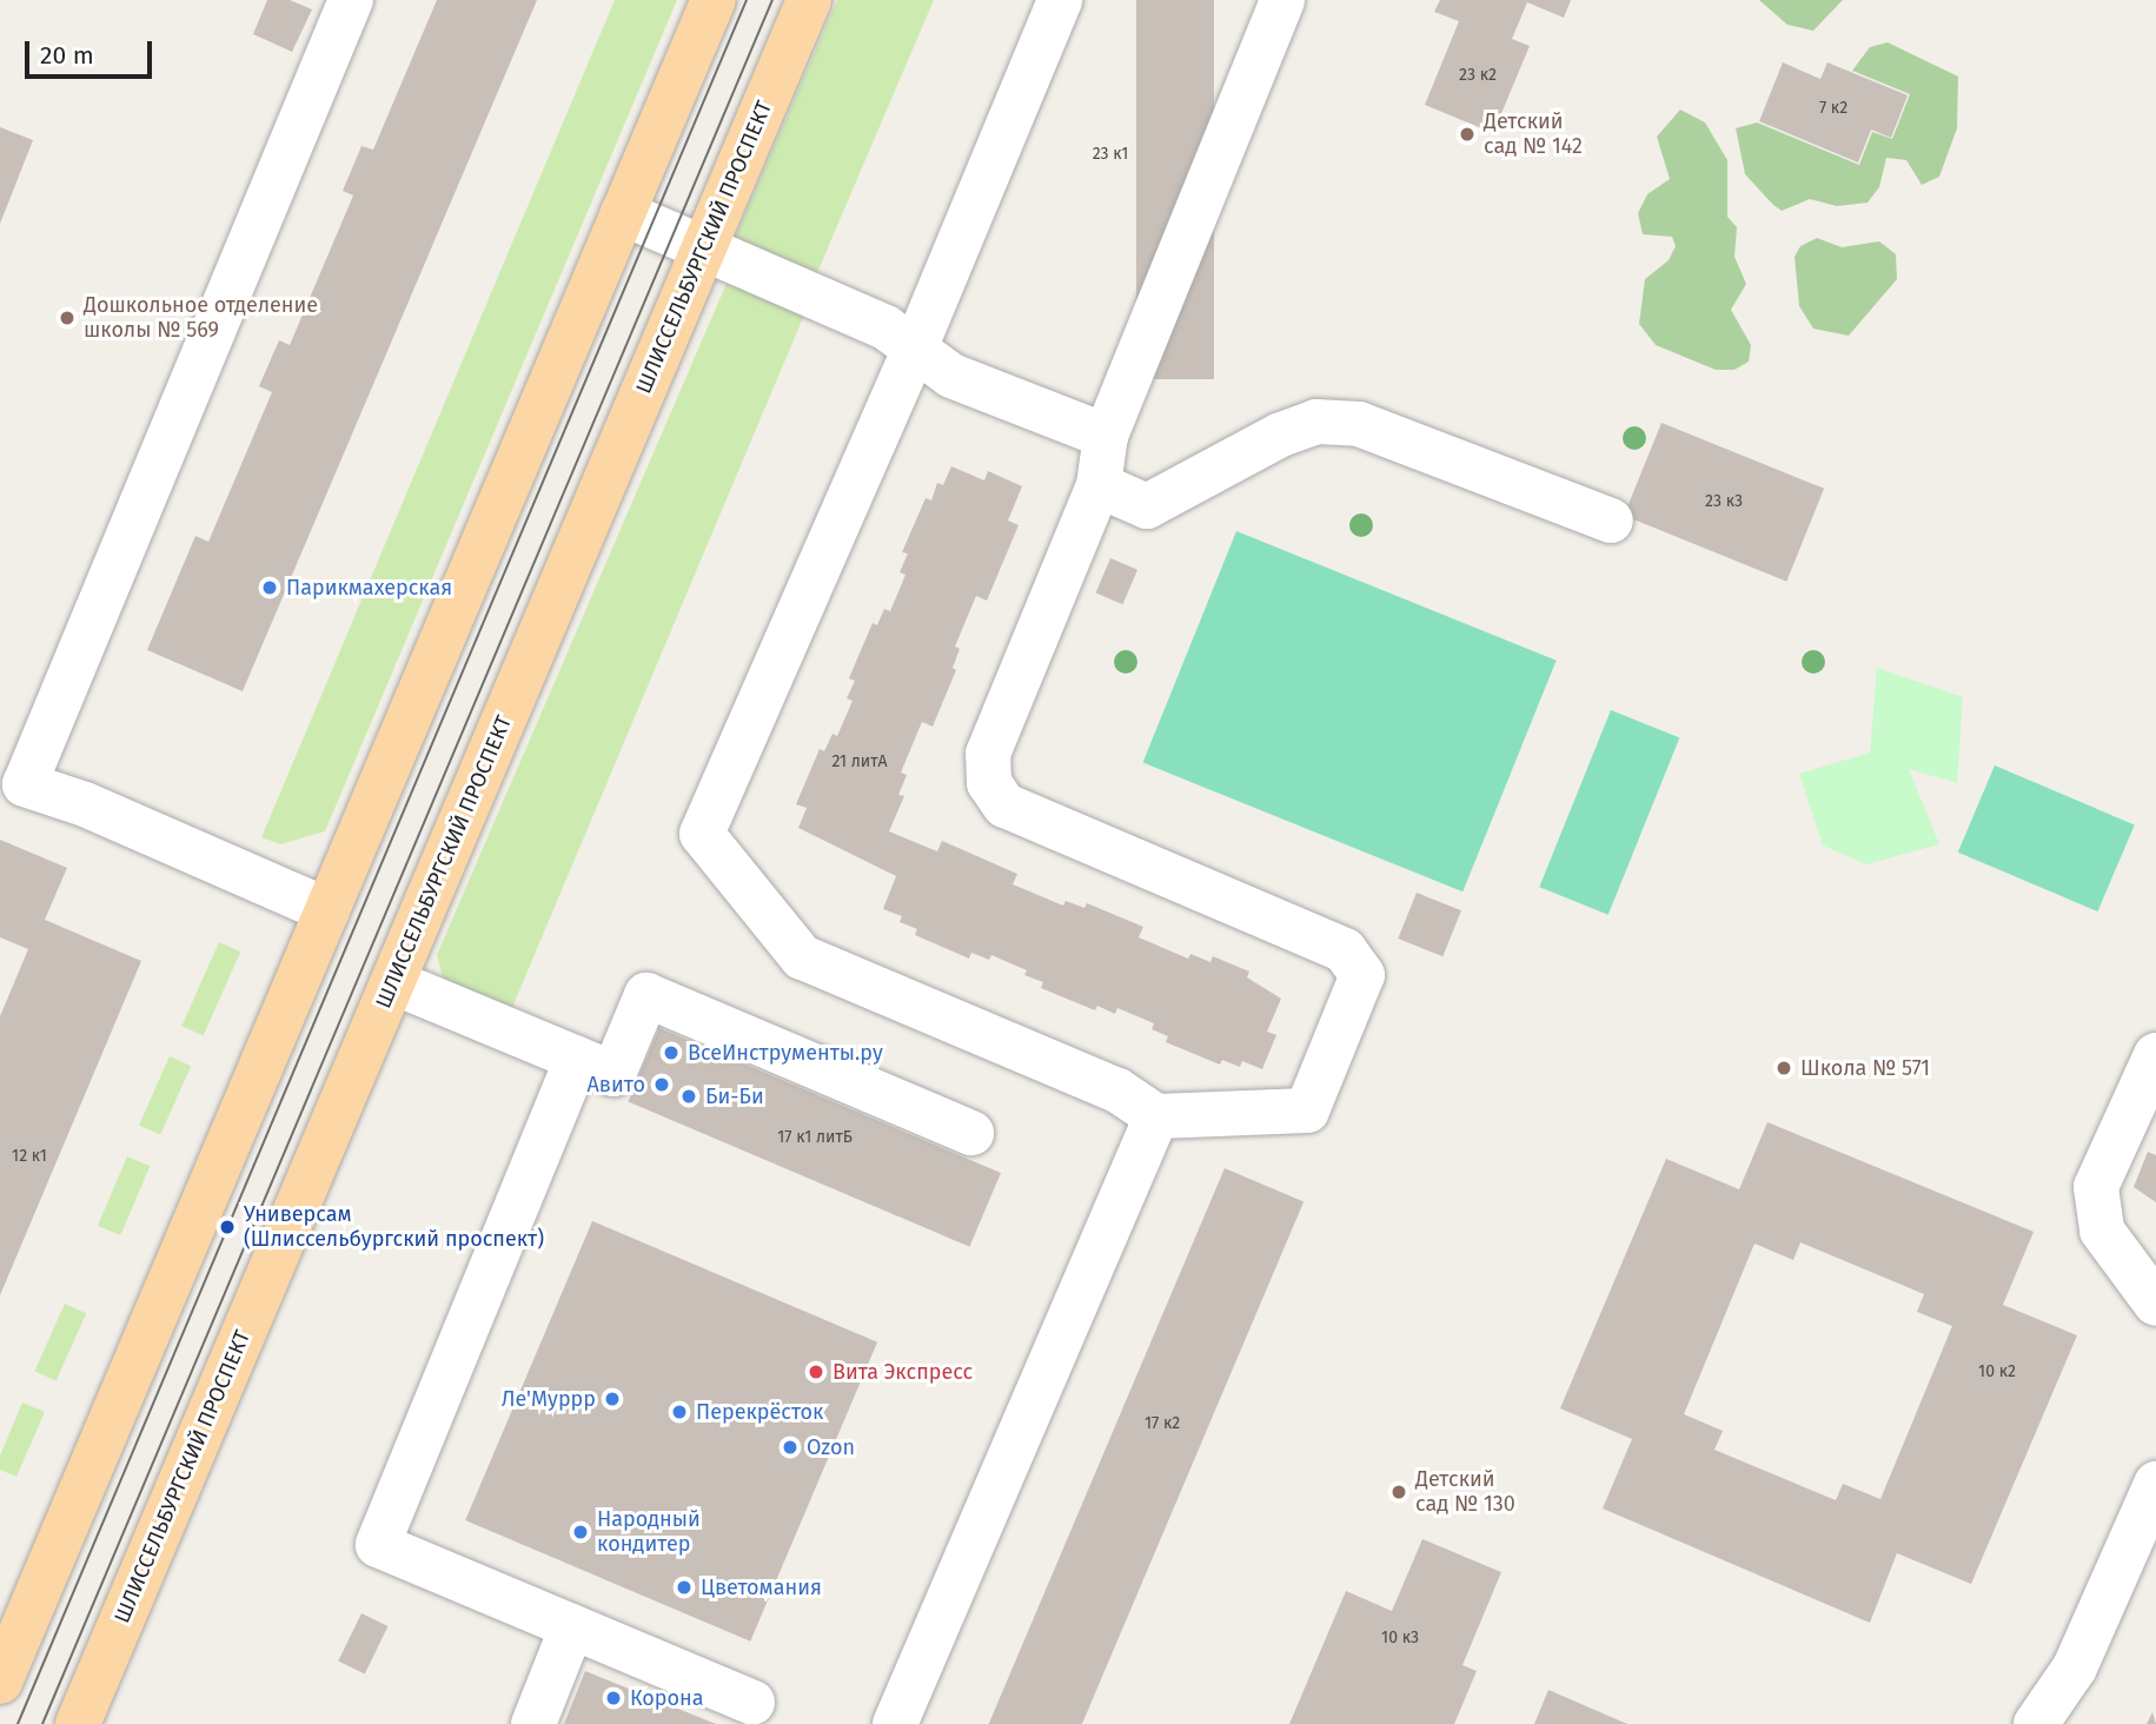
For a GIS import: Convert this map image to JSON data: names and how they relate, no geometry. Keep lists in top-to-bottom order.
{
  "streets": {
    "main road": ["ШЛИССЕЛЬБУРГСКИЙ ПРОСПЕКТ"]
  },
  "places": [
    "Детский сад № 142",
    "Дошкольное отделение школы № 569",
    "Парикмахерская",
    "ВсеИнструменты.ру",
    "Школа № 571",
    "Авито",
    "Би-Би",
    "Универсам (Шлиссельбургский проспект)",
    "Вита Экспресс",
    "Ле'Муррр",
    "Перекрёсток",
    "Ozon",
    "Детский сад № 130",
    "Народный кондитер",
    "Цветомания",
    "Корона"
  ],
  "house_numbers": [
    "23 к2",
    "7 к2",
    "23 к1",
    "23 к3",
    "21 литА",
    "17 к1 литБ",
    "12 к1",
    "10 к2",
    "17 к2",
    "10 к3"
  ],
  "scale_bar": "20 m"
}
